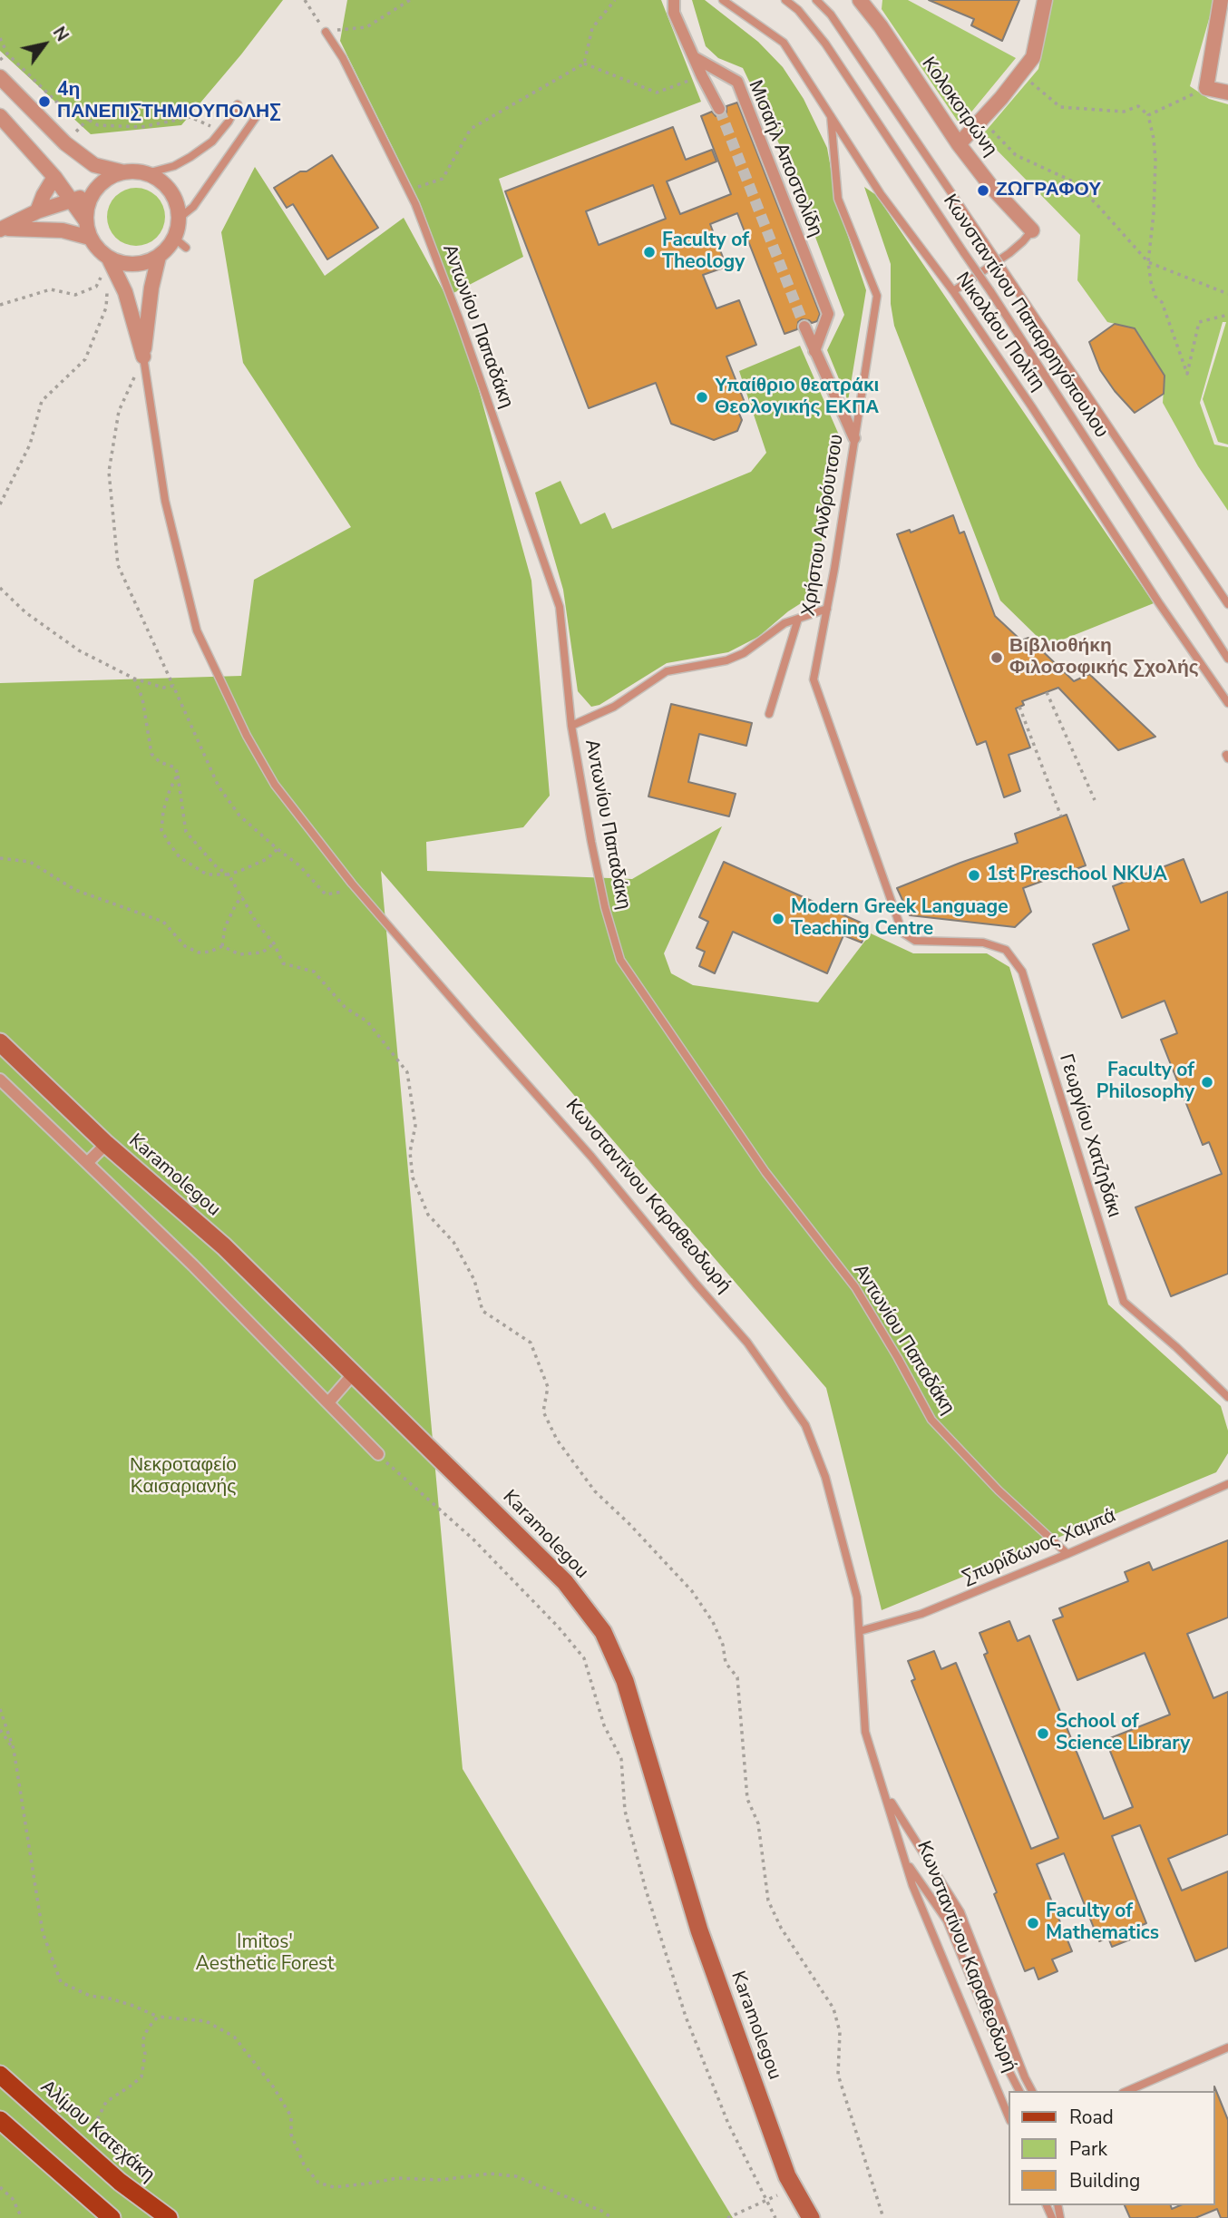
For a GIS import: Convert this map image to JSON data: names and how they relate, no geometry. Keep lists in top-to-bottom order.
{
  "streets": {
    "main road": ["Karamolegou", "Αλίμου Κατεχάκη"],
    "street": ["Κολοκοτρώνη", "Μισαήλ Αποστολίδη", "Κωνσταντίνου Καραθεοδωρή"],
    "lane": [
      "Κωνσταντίνου Παπαρρηγόπουλου",
      "Αντωνίου Παπαδάκη",
      "Νικολάου Πολίτη",
      "Χρήστου Ανδρόυτσου",
      "Γεωργίου Χατζηδάκι",
      "Σπυρίδωνος Χαμπά"
    ]
  },
  "crossings": [
    ["Αντωνίου Παπαδάκη", "Σπυρίδωνος Χαμπά"],
    ["Νικολάου Πολίτη", "Χρήστου Ανδρόυτσου"],
    ["Χρήστου Ανδρόυτσου", "Γεωργίου Χατζηδάκι"],
    ["Κωνσταντίνου Καραθεοδωρή", "Σπυρίδωνος Χαμπά"]
  ],
  "parks": ["Νεκροταφείο Καισαριανής", "Imitos' Aesthetic Forest"],
  "places": [
    "4η ΠΑΝΕΠΙΣΤΗΜΙΟΥΠΟΛΗΣ",
    "ΖΩΓΡΑΦΟΥ",
    "Faculty of Theology",
    "Υπαίθριο θεατράκι Θεολογικής ΕΚΠΑ",
    "Βιβλιοθήκη Φιλοσοφικής Σχολής",
    "1st Preschool NKUA",
    "Modern Greek Language Teaching Centre",
    "Faculty of Philosophy",
    "School of Science Library",
    "Faculty of Mathematics"
  ],
  "legend": ["Road", "Park", "Building"],
  "north": "top right"
}
